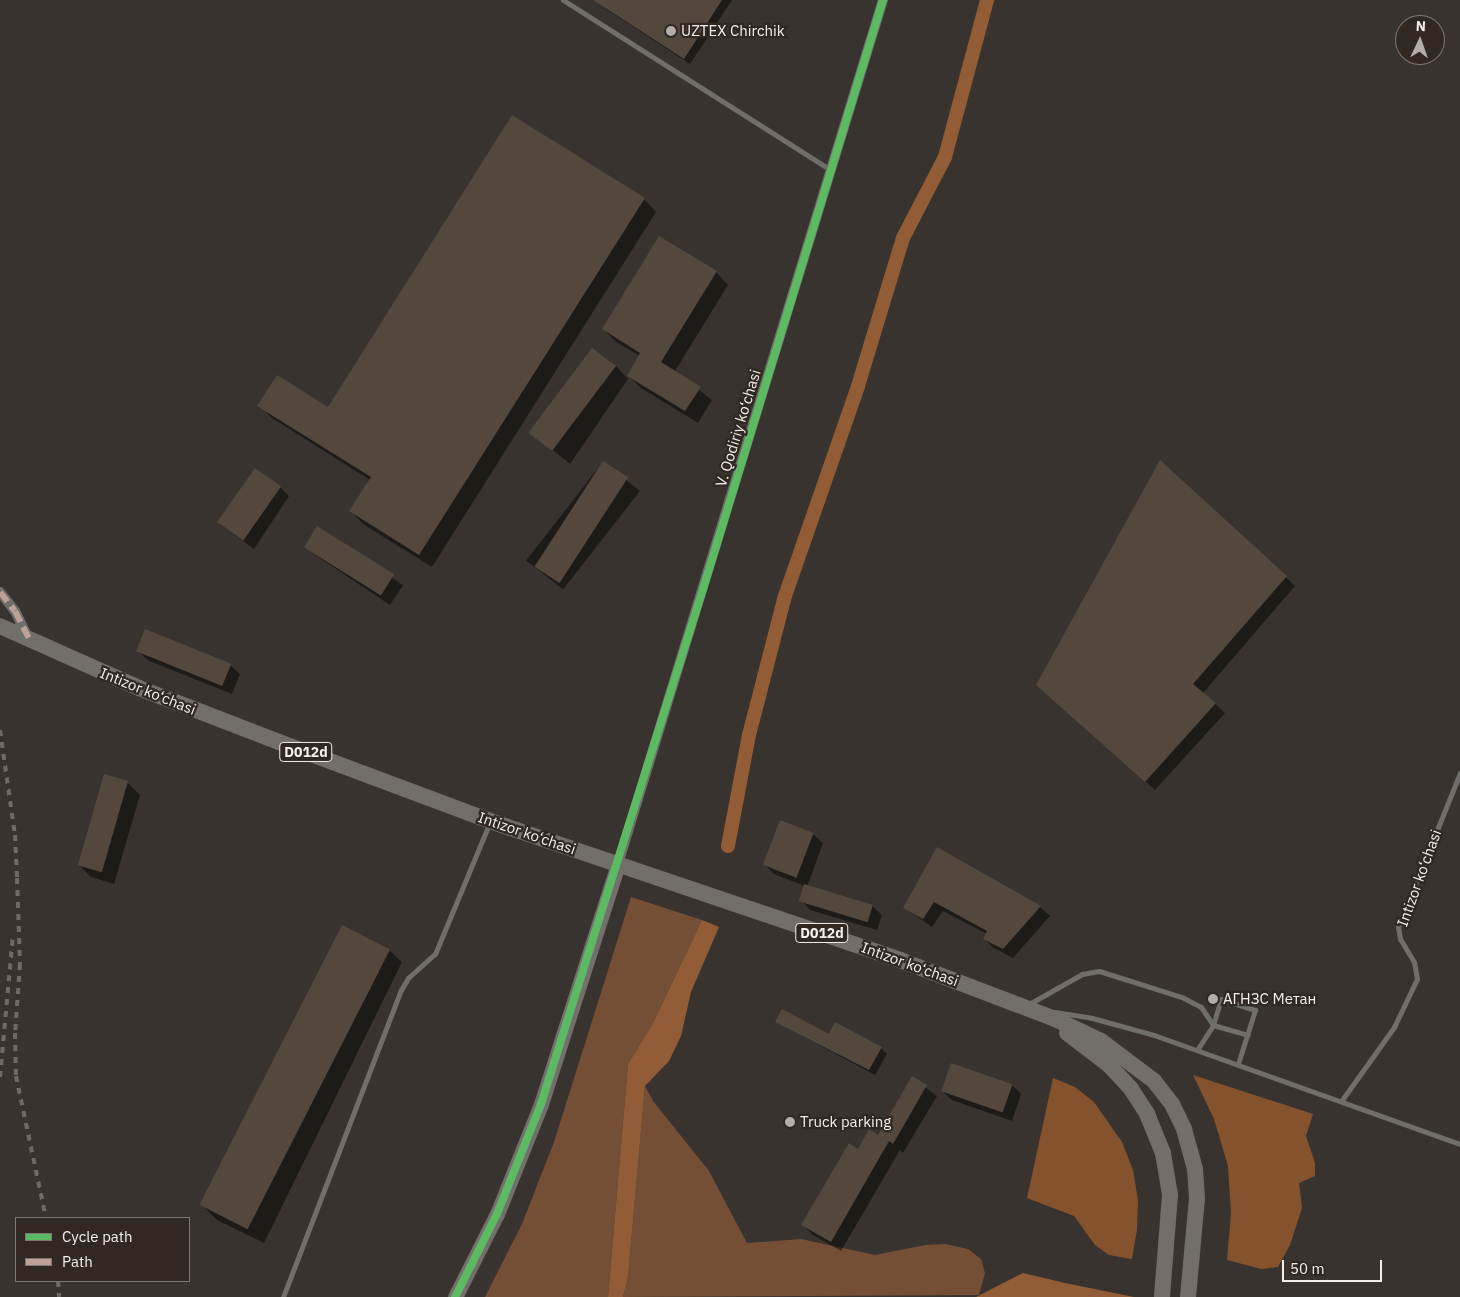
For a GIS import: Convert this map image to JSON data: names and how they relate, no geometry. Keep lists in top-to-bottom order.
{
  "streets": {
    "main road": ["Intizor ko‘chasi", "D012d"],
    "street": ["V. Qodiriy ko‘chasi"]
  },
  "crossings": [
    ["V. Qodiriy ko‘chasi", "Intizor ko‘chasi"],
    ["Intizor ko‘chasi", "D012d"]
  ],
  "places": ["UZTEX Chirchik", "АГНЗС Метан", "Truck parking"],
  "legend": ["Cycle path", "Path"],
  "scale_bar": "50 m",
  "north": "top"
}
